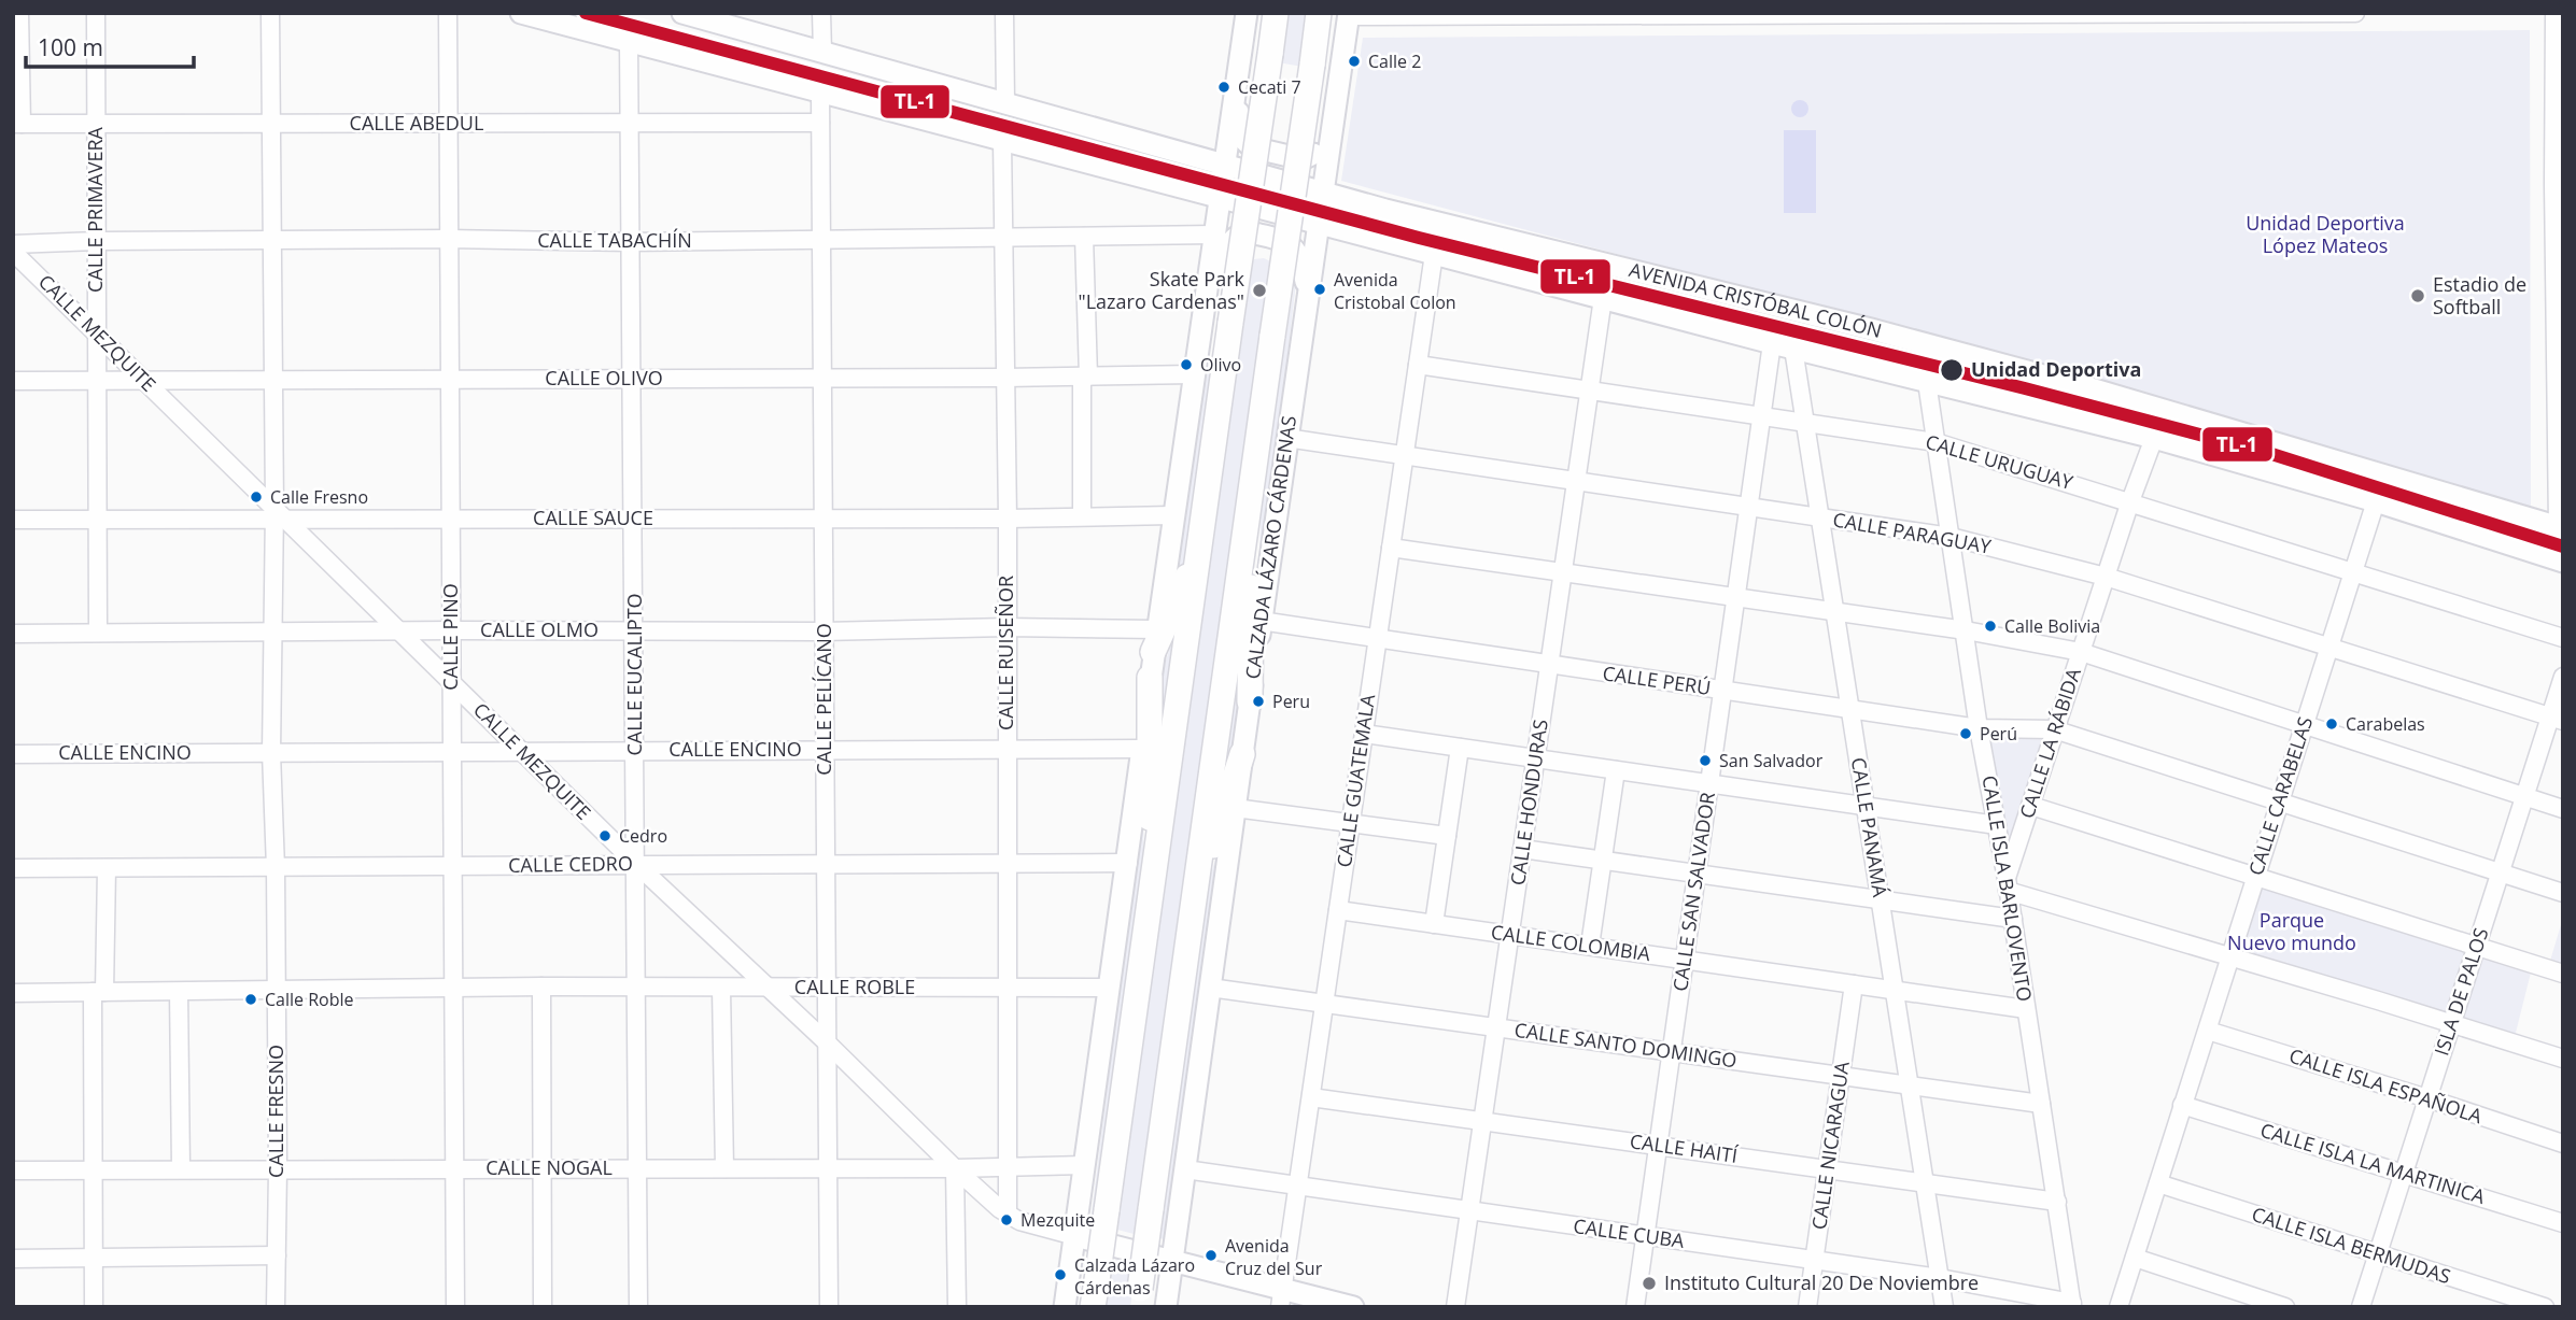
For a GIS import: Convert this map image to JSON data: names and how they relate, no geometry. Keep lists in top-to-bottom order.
{
  "streets": {
    "highway": ["CALZADA LÁZARO CÁRDENAS"],
    "main road": ["AVENIDA CRISTÓBAL COLÓN"],
    "street": [
      "CALLE ABEDUL",
      "CALLE PRIMAVERA",
      "CALLE TABACHÍN",
      "CALLE MEZQUITE",
      "CALLE OLIVO",
      "CALLE URUGUAY",
      "CALLE SAUCE",
      "CALLE PARAGUAY",
      "CALLE OLMO",
      "CALLE PINO",
      "CALLE RUISEÑOR",
      "CALLE EUCALIPTO",
      "CALLE PERÚ",
      "CALLE PELÍCANO",
      "CALLE LA RÁBIDA",
      "CALLE ENCINO",
      "CALLE GUATEMALA",
      "CALLE CARABELAS",
      "CALLE HONDURAS",
      "CALLE PANAMÁ",
      "CALLE CEDRO",
      "CALLE ISLA BARLOVENTO",
      "CALLE SAN SALVADOR",
      "CALLE COLOMBIA",
      "CALLE ROBLE",
      "ISLA DE PALOS",
      "CALLE SANTO DOMINGO",
      "CALLE ISLA ESPAÑOLA",
      "CALLE FRESNO",
      "CALLE NICARAGUA",
      "CALLE HAITÍ",
      "CALLE ISLA LA MARTINICA",
      "CALLE NOGAL",
      "CALLE CUBA",
      "CALLE ISLA BERMUDAS"
    ]
  },
  "crossings": [
    ["CALLE ABEDUL", "CALLE PRIMAVERA"],
    ["CALLE ABEDUL", "CALLE PINO"],
    ["CALLE ABEDUL", "CALLE EUCALIPTO"],
    ["CALLE ABEDUL", "CALLE PELÍCANO"],
    ["CALLE ABEDUL", "CALLE FRESNO"],
    ["CALLE PRIMAVERA", "CALLE TABACHÍN"],
    ["CALLE PRIMAVERA", "CALLE MEZQUITE"],
    ["CALLE PRIMAVERA", "CALLE OLIVO"],
    ["CALLE PRIMAVERA", "CALLE SAUCE"],
    ["CALLE PRIMAVERA", "CALLE OLMO"],
    ["CALLE TABACHÍN", "CALLE PINO"],
    ["CALLE TABACHÍN", "CALLE RUISEÑOR"],
    ["CALLE TABACHÍN", "CALLE EUCALIPTO"],
    ["CALLE TABACHÍN", "CALLE PELÍCANO"],
    ["CALLE TABACHÍN", "CALLE FRESNO"],
    ["AVENIDA CRISTÓBAL COLÓN", "CALZADA LÁZARO CÁRDENAS"],
    ["AVENIDA CRISTÓBAL COLÓN", "CALLE RUISEÑOR"],
    ["AVENIDA CRISTÓBAL COLÓN", "CALLE EUCALIPTO"],
    ["AVENIDA CRISTÓBAL COLÓN", "CALLE PELÍCANO"],
    ["AVENIDA CRISTÓBAL COLÓN", "CALLE LA RÁBIDA"],
    ["AVENIDA CRISTÓBAL COLÓN", "CALLE GUATEMALA"],
    ["AVENIDA CRISTÓBAL COLÓN", "CALLE CARABELAS"],
    ["AVENIDA CRISTÓBAL COLÓN", "CALLE HONDURAS"],
    ["AVENIDA CRISTÓBAL COLÓN", "CALLE PANAMÁ"],
    ["AVENIDA CRISTÓBAL COLÓN", "CALLE ISLA BARLOVENTO"],
    ["AVENIDA CRISTÓBAL COLÓN", "CALLE SAN SALVADOR"],
    ["CALLE MEZQUITE", "CALLE OLIVO"],
    ["CALLE MEZQUITE", "CALLE SAUCE"],
    ["CALLE MEZQUITE", "CALLE OLMO"],
    ["CALLE MEZQUITE", "CALLE PINO"],
    ["CALLE MEZQUITE", "CALLE RUISEÑOR"],
    ["CALLE MEZQUITE", "CALLE EUCALIPTO"],
    ["CALLE MEZQUITE", "CALLE PELÍCANO"],
    ["CALLE MEZQUITE", "CALLE ENCINO"],
    ["CALLE MEZQUITE", "CALLE CEDRO"],
    ["CALLE MEZQUITE", "CALLE ROBLE"],
    ["CALLE MEZQUITE", "CALLE FRESNO"],
    ["CALLE MEZQUITE", "CALLE NOGAL"],
    ["CALLE OLIVO", "CALLE PINO"],
    ["CALLE OLIVO", "CALLE RUISEÑOR"],
    ["CALLE OLIVO", "CALLE EUCALIPTO"],
    ["CALLE OLIVO", "CALLE PELÍCANO"],
    ["CALLE OLIVO", "CALLE FRESNO"],
    ["CALLE URUGUAY", "CALLE LA RÁBIDA"],
    ["CALLE URUGUAY", "CALLE GUATEMALA"],
    ["CALLE URUGUAY", "CALLE CARABELAS"],
    ["CALLE URUGUAY", "CALLE HONDURAS"],
    ["CALLE URUGUAY", "CALLE PANAMÁ"],
    ["CALLE URUGUAY", "CALLE ISLA BARLOVENTO"],
    ["CALLE URUGUAY", "CALLE SAN SALVADOR"],
    ["CALLE SAUCE", "CALLE PINO"],
    ["CALLE SAUCE", "CALLE RUISEÑOR"],
    ["CALLE SAUCE", "CALLE EUCALIPTO"],
    ["CALLE SAUCE", "CALLE PELÍCANO"],
    ["CALLE SAUCE", "CALLE FRESNO"],
    ["CALLE PARAGUAY", "CALZADA LÁZARO CÁRDENAS"],
    ["CALLE PARAGUAY", "CALLE LA RÁBIDA"],
    ["CALLE PARAGUAY", "CALLE GUATEMALA"],
    ["CALLE PARAGUAY", "CALLE CARABELAS"],
    ["CALLE PARAGUAY", "CALLE HONDURAS"],
    ["CALLE PARAGUAY", "CALLE PANAMÁ"],
    ["CALLE PARAGUAY", "CALLE ISLA BARLOVENTO"],
    ["CALLE PARAGUAY", "CALLE SAN SALVADOR"],
    ["CALLE PARAGUAY", "ISLA DE PALOS"],
    ["CALZADA LÁZARO CÁRDENAS", "CALLE PERÚ"],
    ["CALZADA LÁZARO CÁRDENAS", "CALLE SANTO DOMINGO"],
    ["CALZADA LÁZARO CÁRDENAS", "CALLE CUBA"],
    ["CALLE OLMO", "CALLE PINO"],
    ["CALLE OLMO", "CALLE RUISEÑOR"],
    ["CALLE OLMO", "CALLE EUCALIPTO"],
    ["CALLE OLMO", "CALLE PELÍCANO"],
    ["CALLE OLMO", "CALLE FRESNO"],
    ["CALLE PINO", "CALLE ENCINO"],
    ["CALLE PINO", "CALLE CEDRO"],
    ["CALLE PINO", "CALLE ROBLE"],
    ["CALLE PINO", "CALLE NOGAL"],
    ["CALLE RUISEÑOR", "CALLE ENCINO"],
    ["CALLE RUISEÑOR", "CALLE CEDRO"],
    ["CALLE RUISEÑOR", "CALLE ROBLE"],
    ["CALLE RUISEÑOR", "CALLE NOGAL"],
    ["CALLE EUCALIPTO", "CALLE ENCINO"],
    ["CALLE EUCALIPTO", "CALLE CEDRO"],
    ["CALLE EUCALIPTO", "CALLE ROBLE"],
    ["CALLE EUCALIPTO", "CALLE NOGAL"],
    ["CALLE PERÚ", "CALLE LA RÁBIDA"],
    ["CALLE PERÚ", "CALLE GUATEMALA"],
    ["CALLE PERÚ", "CALLE CARABELAS"],
    ["CALLE PERÚ", "CALLE HONDURAS"],
    ["CALLE PERÚ", "CALLE PANAMÁ"],
    ["CALLE PERÚ", "CALLE ISLA BARLOVENTO"],
    ["CALLE PERÚ", "CALLE SAN SALVADOR"],
    ["CALLE PERÚ", "ISLA DE PALOS"],
    ["CALLE PELÍCANO", "CALLE ENCINO"],
    ["CALLE PELÍCANO", "CALLE CEDRO"],
    ["CALLE PELÍCANO", "CALLE ROBLE"],
    ["CALLE PELÍCANO", "CALLE NOGAL"],
    ["CALLE LA RÁBIDA", "CALLE ISLA BARLOVENTO"],
    ["CALLE ENCINO", "CALLE FRESNO"],
    ["CALLE GUATEMALA", "CALLE COLOMBIA"],
    ["CALLE GUATEMALA", "CALLE SANTO DOMINGO"],
    ["CALLE GUATEMALA", "CALLE HAITÍ"],
    ["CALLE GUATEMALA", "CALLE CUBA"],
    ["CALLE CARABELAS", "CALLE ISLA ESPAÑOLA"],
    ["CALLE CARABELAS", "CALLE ISLA LA MARTINICA"],
    ["CALLE CARABELAS", "CALLE ISLA BERMUDAS"],
    ["CALLE HONDURAS", "CALLE COLOMBIA"],
    ["CALLE HONDURAS", "CALLE SANTO DOMINGO"],
    ["CALLE HONDURAS", "CALLE HAITÍ"],
    ["CALLE HONDURAS", "CALLE CUBA"],
    ["CALLE PANAMÁ", "CALLE COLOMBIA"],
    ["CALLE PANAMÁ", "CALLE SANTO DOMINGO"],
    ["CALLE PANAMÁ", "CALLE HAITÍ"],
    ["CALLE PANAMÁ", "CALLE CUBA"],
    ["CALLE CEDRO", "CALLE FRESNO"],
    ["CALLE ISLA BARLOVENTO", "CALLE COLOMBIA"],
    ["CALLE ISLA BARLOVENTO", "CALLE SANTO DOMINGO"],
    ["CALLE ISLA BARLOVENTO", "CALLE HAITÍ"],
    ["CALLE ISLA BARLOVENTO", "CALLE CUBA"],
    ["CALLE SAN SALVADOR", "CALLE COLOMBIA"],
    ["CALLE SAN SALVADOR", "CALLE SANTO DOMINGO"],
    ["CALLE SAN SALVADOR", "CALLE HAITÍ"],
    ["CALLE SAN SALVADOR", "CALLE CUBA"],
    ["CALLE COLOMBIA", "CALLE NICARAGUA"],
    ["CALLE ROBLE", "CALLE FRESNO"],
    ["ISLA DE PALOS", "CALLE ISLA ESPAÑOLA"],
    ["ISLA DE PALOS", "CALLE ISLA LA MARTINICA"],
    ["ISLA DE PALOS", "CALLE ISLA BERMUDAS"],
    ["CALLE SANTO DOMINGO", "CALLE NICARAGUA"],
    ["CALLE FRESNO", "CALLE NOGAL"],
    ["CALLE NICARAGUA", "CALLE HAITÍ"],
    ["CALLE NICARAGUA", "CALLE CUBA"]
  ],
  "parks": ["Unidad Deportiva López Mateos", "Parque Nuevo mundo"],
  "places": [
    "Calle 2",
    "Cecati 7",
    "Avenida Cristobal Colon",
    "Skate Park \"Lazaro Cardenas\"",
    "Estadio de Softball",
    "Olivo",
    "Unidad Deportiva",
    "Calle Fresno",
    "Calle Bolivia",
    "Peru",
    "Carabelas",
    "Perú",
    "San Salvador",
    "Cedro",
    "Calle Roble",
    "Mezquite",
    "Avenida Cruz del Sur",
    "Calzada Lázaro Cárdenas",
    "Instituto Cultural 20 De Noviembre"
  ],
  "lines": ["transit line TL-1"],
  "scale_bar": "100 m"
}
